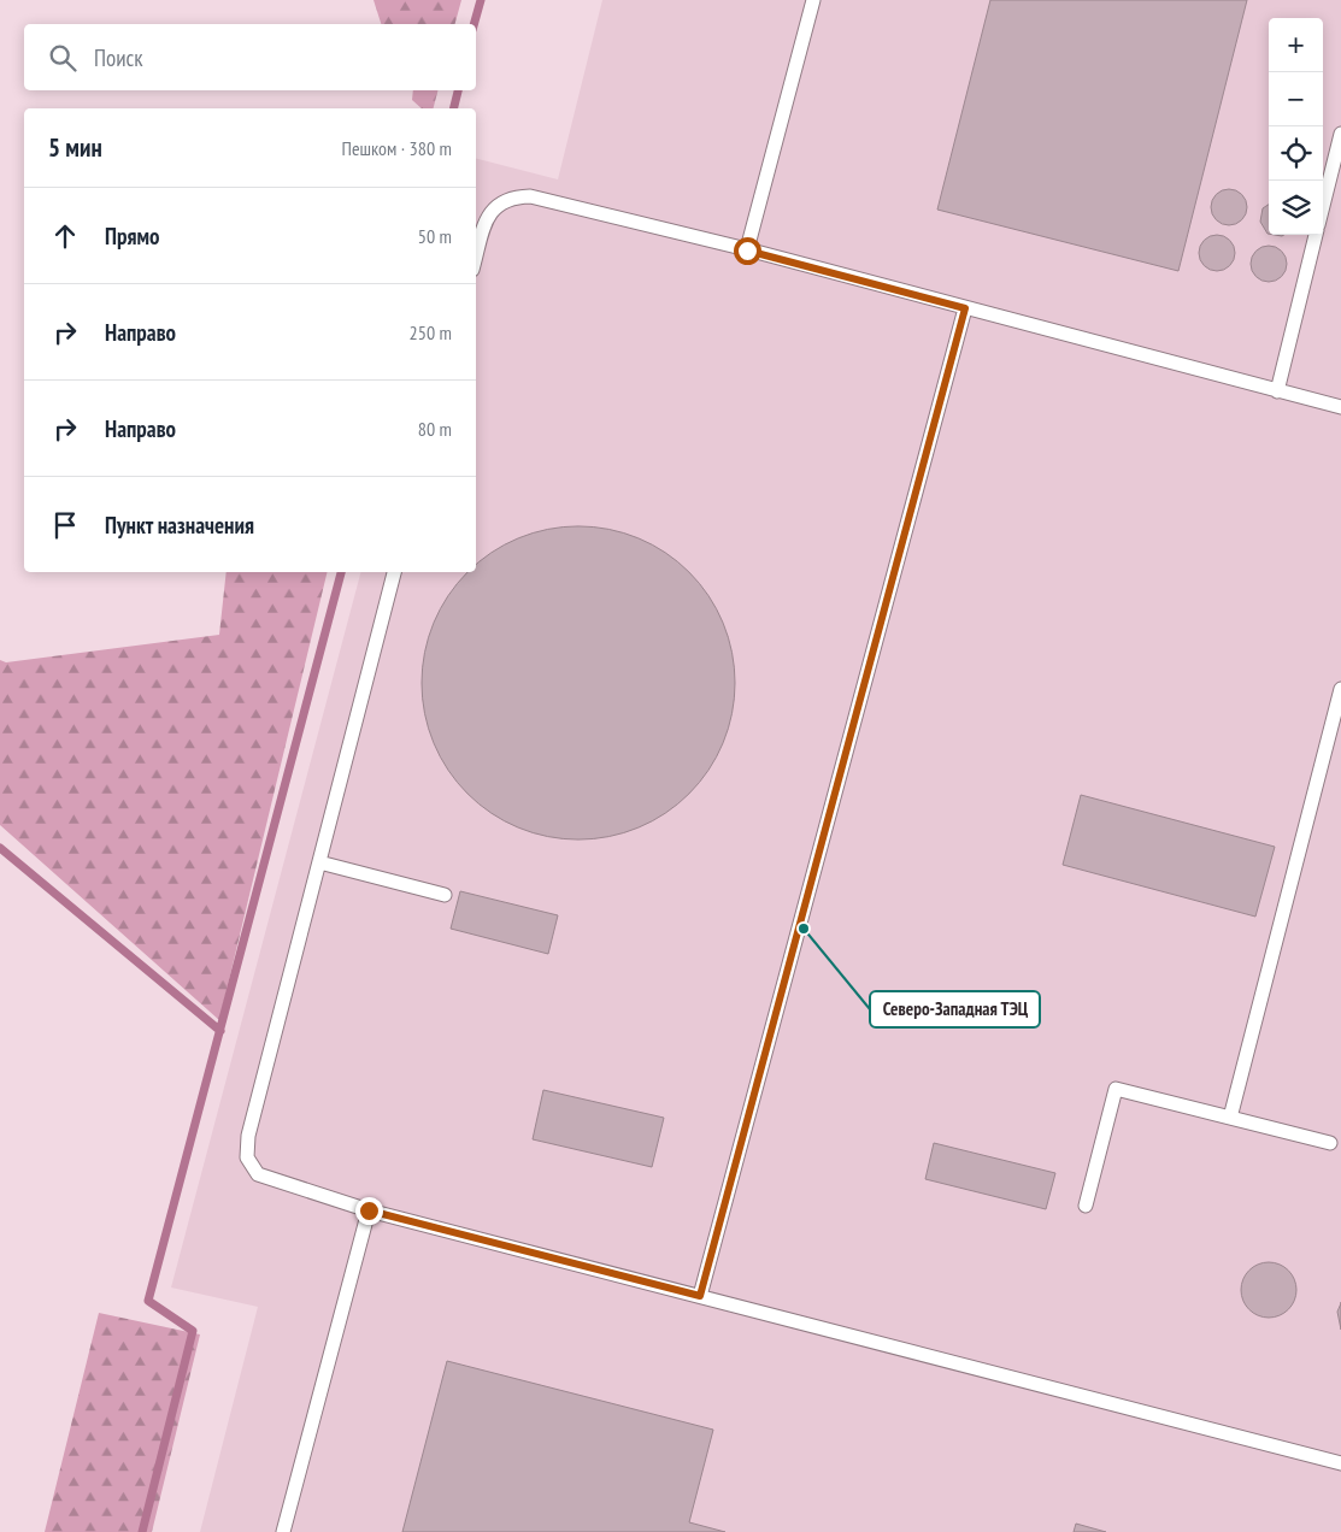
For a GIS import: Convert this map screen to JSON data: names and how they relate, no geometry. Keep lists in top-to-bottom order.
{
  "places": ["Северо-Западная ТЭЦ"],
  "page": {
    "map_buttons": ["+", "−"],
    "search": "Поиск",
    "heading": ["5 мин", "Пешком · 380 m"],
    "list": [
      ["Прямо", "50 m"],
      ["Направо", "250 m"],
      ["Направо", "80 m"],
      "Пункт назначения"
    ]
  }
}
